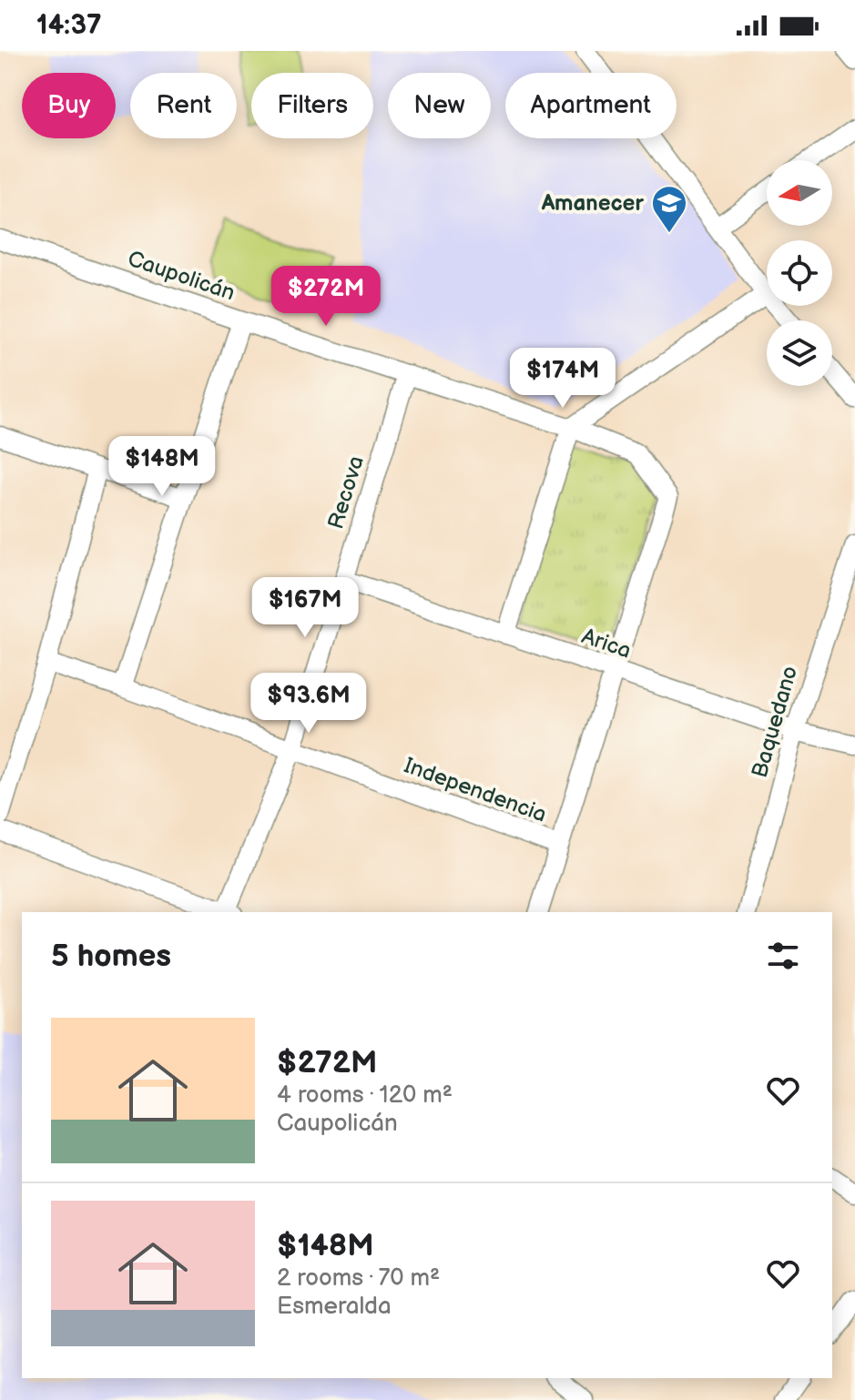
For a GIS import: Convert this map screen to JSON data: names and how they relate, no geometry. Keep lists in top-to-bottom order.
{
  "streets": {
    "street": [
      "Caupolicán",
      "Recova",
      "Arica",
      "Baquedano",
      "Independencia"
    ]
  },
  "crossings": [
    ["Caupolicán", "Recova"],
    ["Caupolicán", "Arica"],
    ["Recova", "Arica"],
    ["Recova", "Independencia"],
    ["Arica", "Baquedano"]
  ],
  "places": {
    "school or university": ["Amanecer"]
  },
  "north": "left",
  "page": {
    "status": "14:37",
    "chip": [
      "Buy",
      "Rent",
      "Filters",
      "New",
      "Apartment"
    ],
    "price": [
      "$272M",
      "$174M",
      "$148M",
      "$167M",
      "$93.6M"
    ],
    "heading": "5 homes",
    "list": [
      {
        "name": "$272M",
        "note": "4 rooms · 120 m² · Caupolicán"
      },
      {
        "name": "$148M",
        "note": "2 rooms · 70 m² · Esmeralda"
      }
    ]
  }
}
